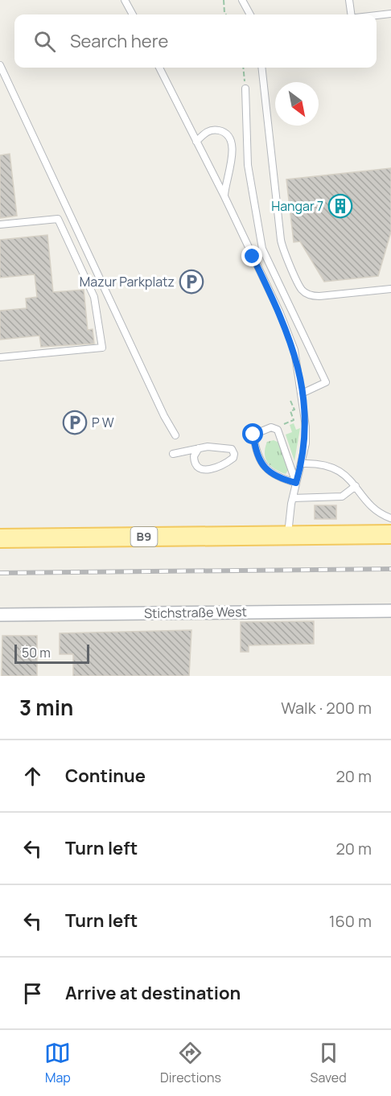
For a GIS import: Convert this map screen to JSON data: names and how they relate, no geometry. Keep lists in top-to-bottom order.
{
  "streets": {
    "main road": ["B9"],
    "street": ["Stichstraße West"]
  },
  "places": {
    "building": ["Hangar 7"],
    "parking": ["Mazur Parkplatz", "P W"]
  },
  "scale_bar": "50 m",
  "north": "bottom right",
  "page": {
    "search": "Search here",
    "scale": "50 m",
    "heading": ["3 min", "Walk · 200 m"],
    "list": [
      ["Continue", "20 m"],
      ["Turn left", "20 m"],
      ["Turn left", "160 m"],
      "Arrive at destination"
    ],
    "nav": ["Map", "Directions", "Saved"]
  }
}
